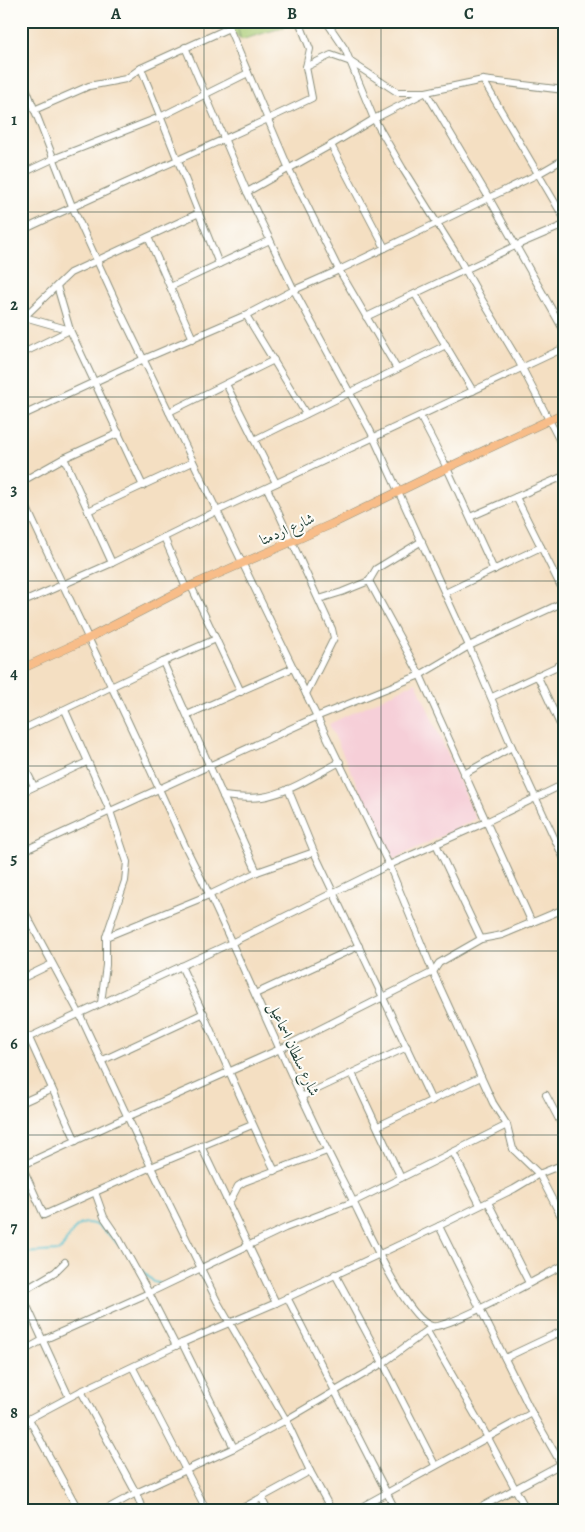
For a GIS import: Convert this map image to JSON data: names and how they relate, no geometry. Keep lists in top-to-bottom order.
{
  "streets": {
    "main road": ["شارع اردمتا"],
    "street": ["شارع سلطان اسماعيل"]
  },
  "crossings": [
    ["شارع اردمتا", "شارع سلطان اسماعيل"]
  ],
  "grid": {
    "columns": ["A", "B", "C"],
    "rows": [
      "1",
      "2",
      "3",
      "4",
      "5",
      "6",
      "7",
      "8"
    ]
  }
}
